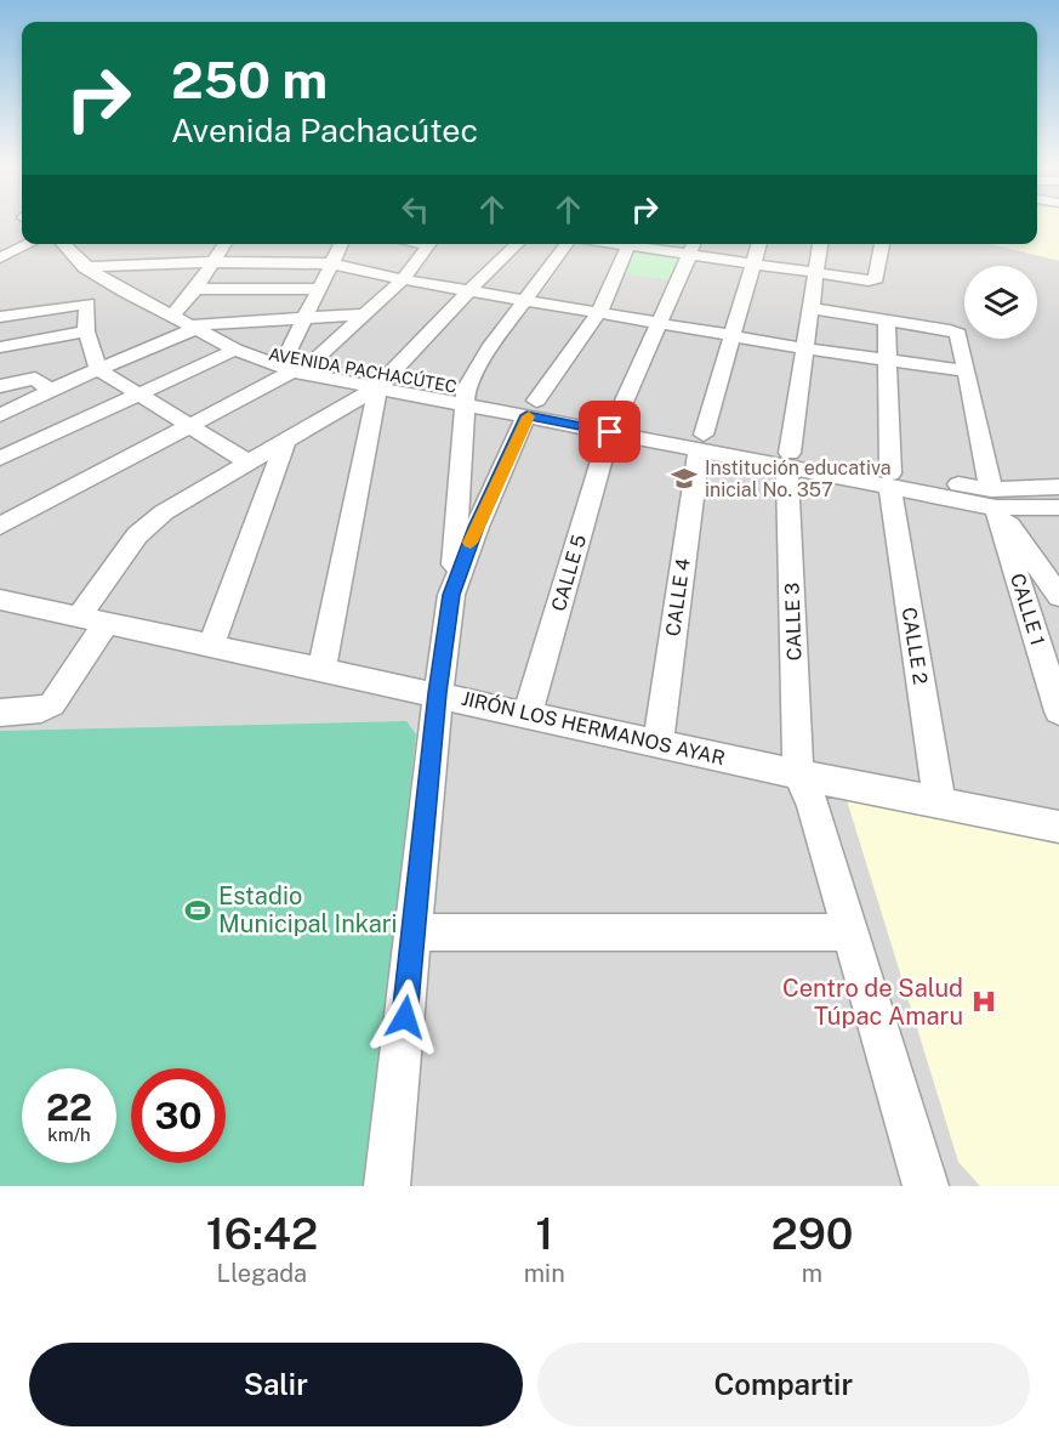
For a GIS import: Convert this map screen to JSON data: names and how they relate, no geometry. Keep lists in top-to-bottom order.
{
  "streets": {
    "street": [
      "AVENIDA PACHACÚTEC",
      "CALLE 5",
      "CALLE 4",
      "CALLE 1",
      "CALLE 3",
      "CALLE 2",
      "JIRÓN LOS HERMANOS AYAR"
    ]
  },
  "crossings": [
    ["AVENIDA PACHACÚTEC", "CALLE 5"],
    ["AVENIDA PACHACÚTEC", "CALLE 4"],
    ["AVENIDA PACHACÚTEC", "CALLE 1"],
    ["AVENIDA PACHACÚTEC", "CALLE 3"],
    ["AVENIDA PACHACÚTEC", "CALLE 2"],
    ["CALLE 5", "JIRÓN LOS HERMANOS AYAR"],
    ["CALLE 4", "JIRÓN LOS HERMANOS AYAR"],
    ["CALLE 1", "CALLE 2"],
    ["CALLE 3", "JIRÓN LOS HERMANOS AYAR"],
    ["CALLE 2", "JIRÓN LOS HERMANOS AYAR"]
  ],
  "places": {
    "school or university": ["Institución educativa inicial No. 357"],
    "sports": ["Estadio Municipal Inkari"],
    "hospital": ["Centro de Salud Túpac Amaru"]
  },
  "page": {
    "turn": ["250 m", "Avenida Pachacútec"],
    "speed": "22 km/h",
    "limit": "30",
    "eta": [
      "16:42",
      "Llegada",
      "1",
      "min",
      "290",
      "m"
    ],
    "buttons": ["Salir", "Compartir"]
  }
}
